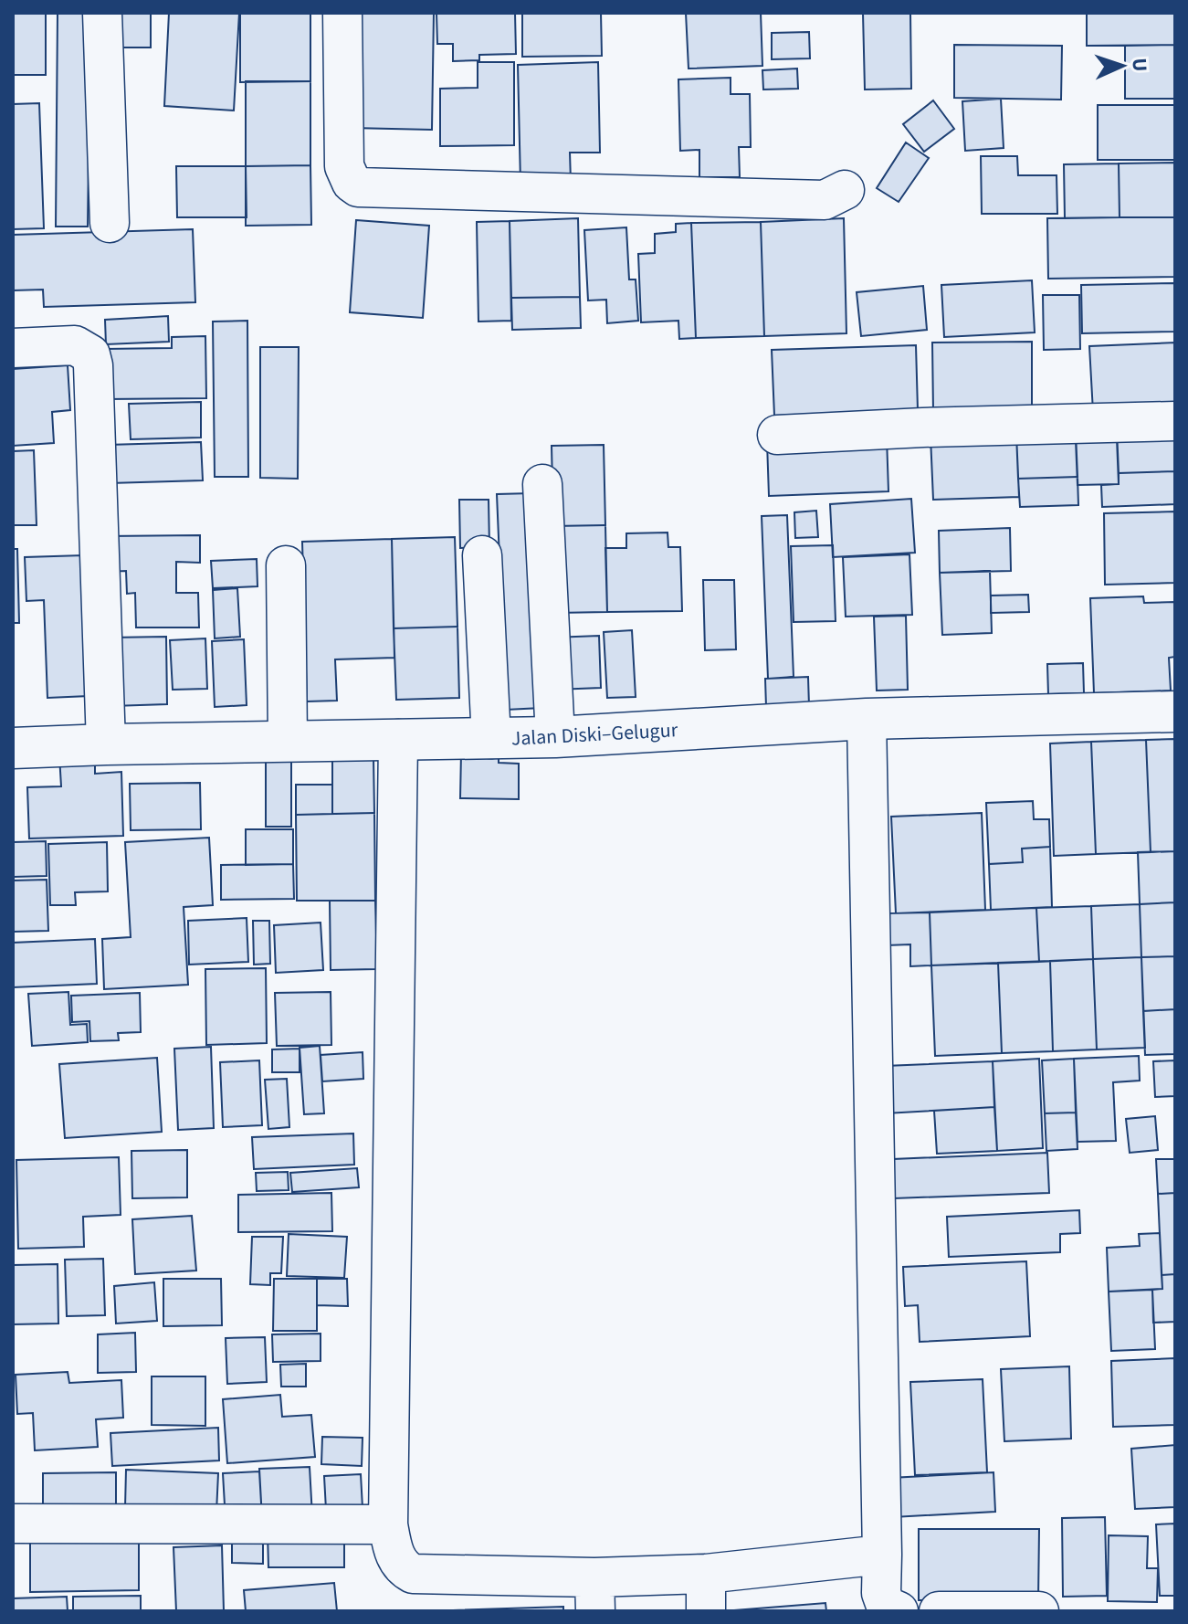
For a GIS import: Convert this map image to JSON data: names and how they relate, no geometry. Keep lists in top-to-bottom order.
{
  "streets": {
    "main road": ["Jalan Diski–Gelugur"]
  },
  "north": "right"
}
